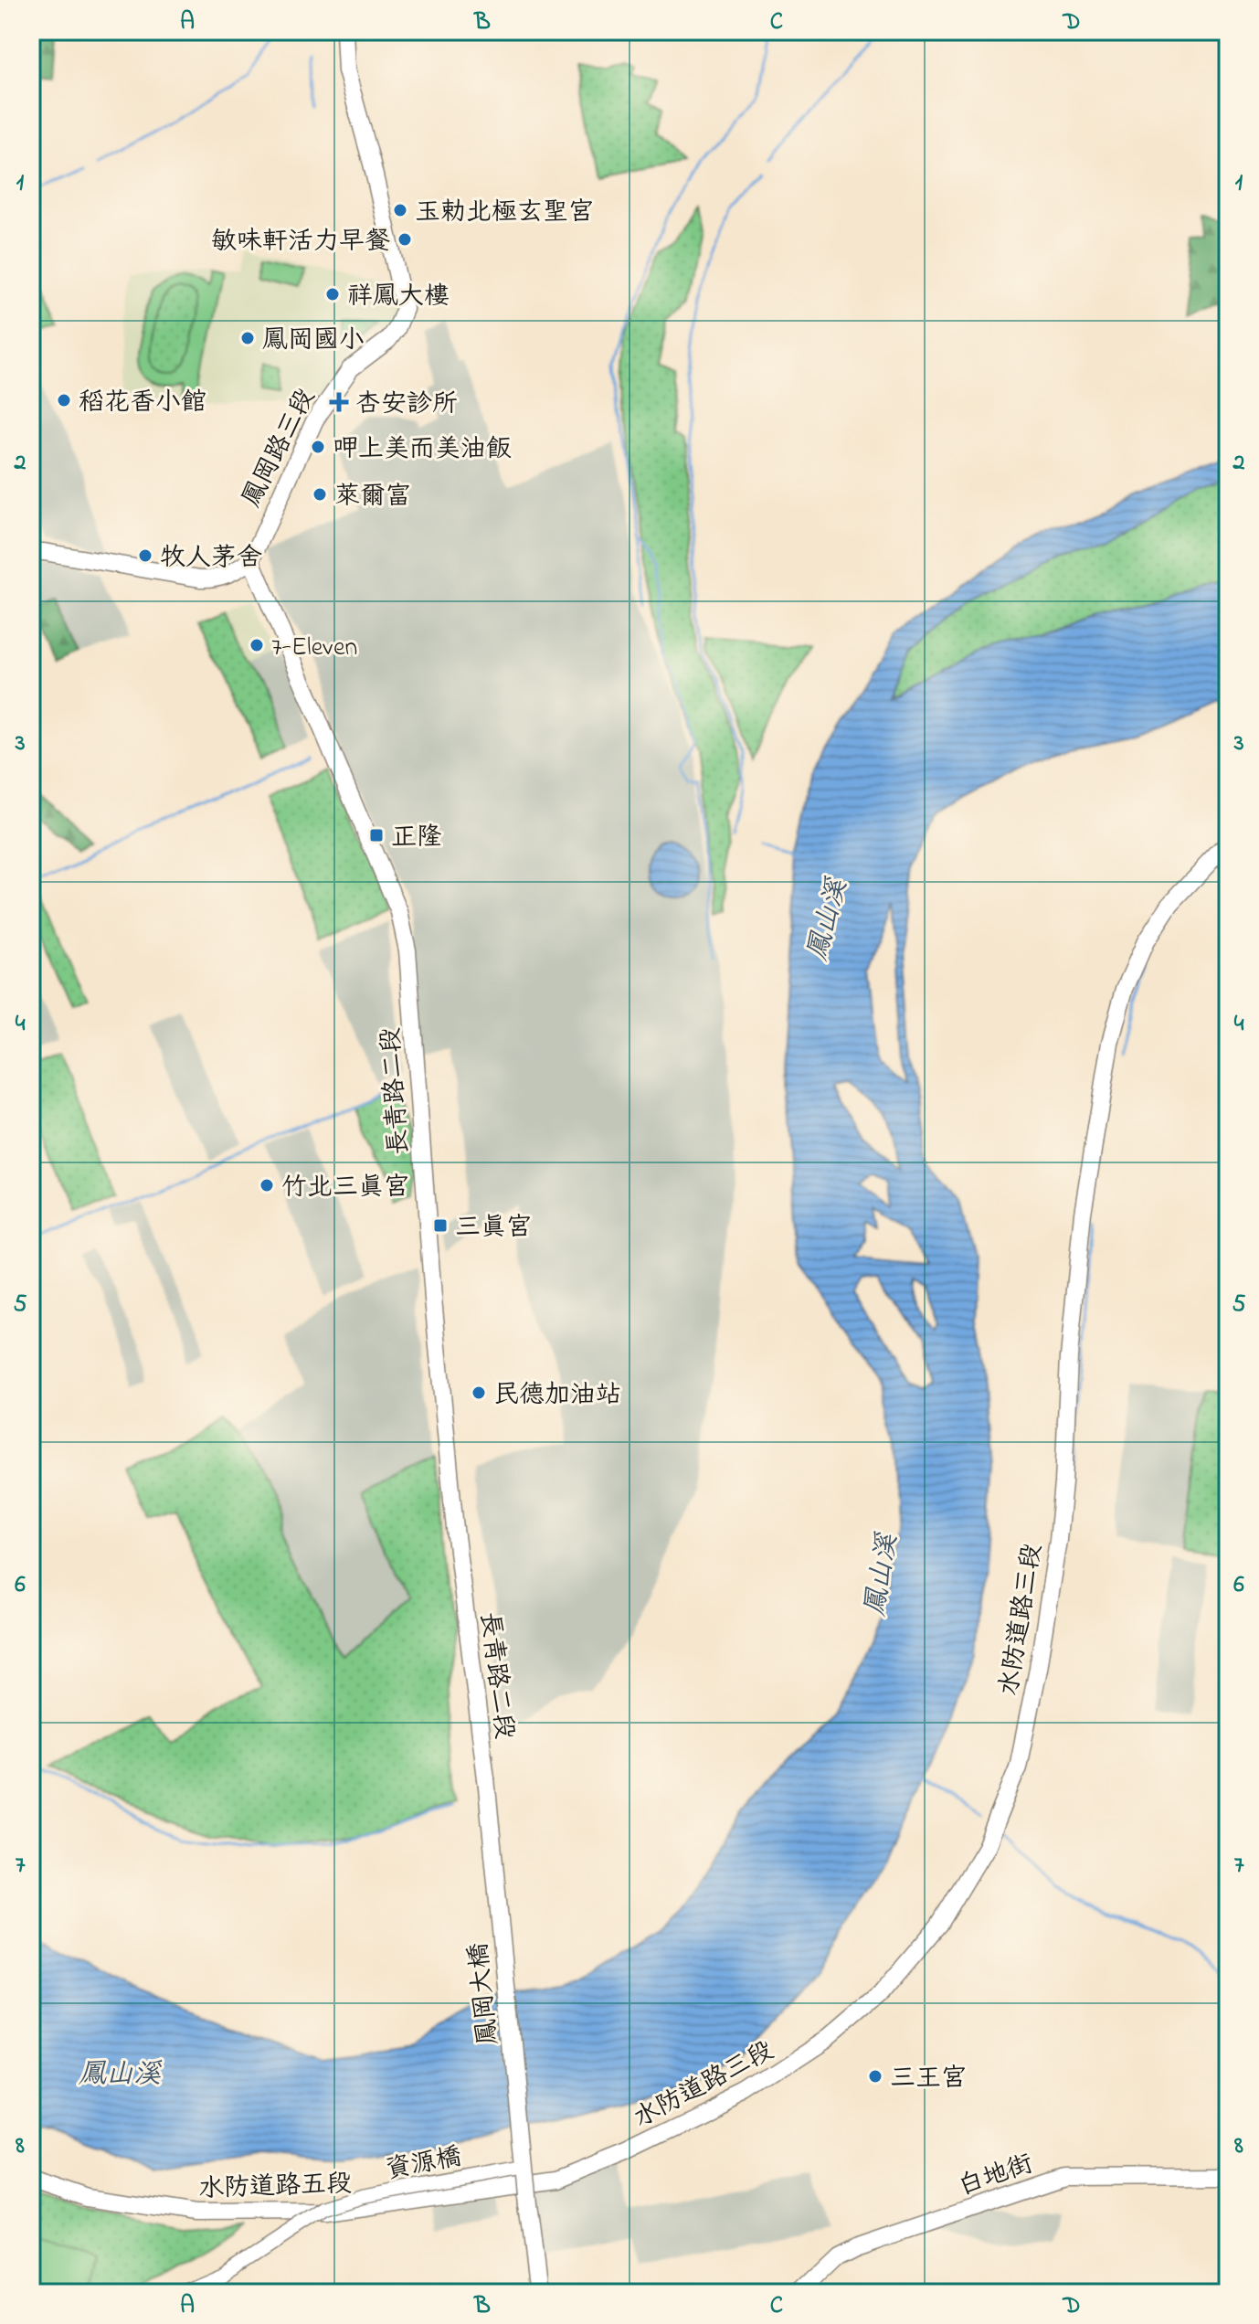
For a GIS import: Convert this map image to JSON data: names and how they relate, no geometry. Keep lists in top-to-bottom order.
{
  "streets": {
    "street": [
      "鳳岡路三段",
      "長青路二段",
      "水防道路三段",
      "鳳岡大橋",
      "資源橋",
      "白地街",
      "水防道路五段"
    ]
  },
  "crossings": [
    ["鳳岡路三段", "長青路二段"],
    ["長青路二段", "鳳岡大橋"],
    ["水防道路三段", "鳳岡大橋"],
    ["水防道路三段", "資源橋"],
    ["水防道路三段", "水防道路五段"],
    ["鳳岡大橋", "資源橋"],
    ["鳳岡大橋", "水防道路五段"],
    ["資源橋", "水防道路五段"]
  ],
  "water": ["鳳山溪"],
  "places": {
    "other": [
      "玉勅北極玄聖宮",
      "敏味軒活力早餐",
      "祥鳳大樓",
      "鳳岡國小",
      "稻花香小館",
      "呷上美而美油飯",
      "萊爾富",
      "牧人茅舍",
      "7-Eleven",
      "竹北三真宮",
      "民德加油站",
      "三王宮"
    ],
    "health": ["杏安診所"],
    "transit": ["正隆", "三真宫"]
  },
  "grid": {
    "columns": [
      "A",
      "B",
      "C",
      "D"
    ],
    "rows": [
      "1",
      "2",
      "3",
      "4",
      "5",
      "6",
      "7",
      "8"
    ]
  }
}
